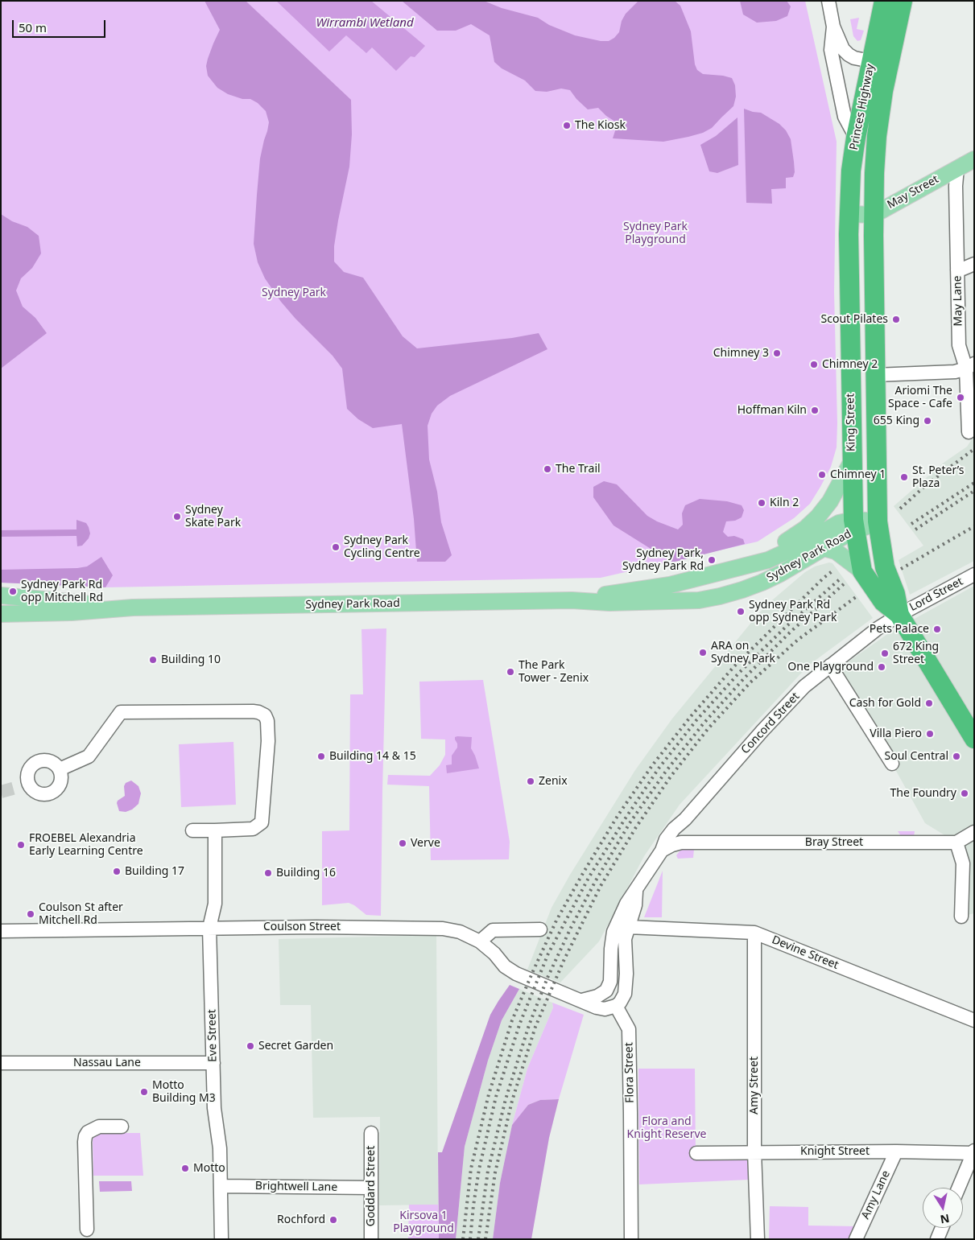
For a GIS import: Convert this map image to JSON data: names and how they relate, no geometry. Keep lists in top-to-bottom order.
{
  "streets": {
    "highway": ["Princes Highway", "King Street"],
    "main road": ["May Street", "Sydney Park Road"],
    "street": [
      "May Lane",
      "Lord Street",
      "Concord Street",
      "Bray Street",
      "Coulson Street",
      "Devine Street",
      "Eve Street",
      "Nassau Lane",
      "Flora Street",
      "Amy Street",
      "Knight Street",
      "Goddard Street",
      "Brightwell Lane",
      "Amy Lane"
    ]
  },
  "crossings": [
    ["Princes Highway", "May Street"],
    ["Princes Highway", "King Street"],
    ["May Street", "May Lane"],
    ["May Street", "King Street"],
    ["King Street", "Sydney Park Road"],
    ["King Street", "Lord Street"],
    ["King Street", "Concord Street"],
    ["Lord Street", "Concord Street"],
    ["Concord Street", "Bray Street"],
    ["Coulson Street", "Eve Street"],
    ["Coulson Street", "Flora Street"],
    ["Devine Street", "Amy Street"],
    ["Eve Street", "Nassau Lane"],
    ["Eve Street", "Brightwell Lane"],
    ["Amy Street", "Knight Street"],
    ["Knight Street", "Amy Lane"],
    ["Goddard Street", "Brightwell Lane"]
  ],
  "water": ["Wirrambi Wetland"],
  "parks": [
    "Sydney Park Playground",
    "Sydney Park",
    "Flora and Knight Reserve",
    "Kirsova 1 Playground"
  ],
  "places": [
    "The Kiosk",
    "Scout Pilates",
    "Chimney 3",
    "Chimney 2",
    "Ariomi The Space - Cafe",
    "Hoffman Kiln",
    "655 King",
    "The Trail",
    "Chimney 1",
    "St. Peter’s Plaza",
    "Kiln 2",
    "Sydney Skate Park",
    "Sydney Park Cycling Centre",
    "Sydney Park, Sydney Park Rd",
    "Sydney Park Rd opp Mitchell Rd",
    "Sydney Park Rd opp Sydney Park",
    "Pets Palace",
    "ARA on Sydney Park",
    "672 King Street",
    "Building 10",
    "One Playground",
    "The Park Tower - Zenix",
    "Cash for Gold",
    "Villa Piero",
    "Building 14 & 15",
    "Soul Central",
    "Zenix",
    "The Foundry",
    "Verve",
    "FROEBEL Alexandria Early Learning Centre",
    "Building 17",
    "Building 16",
    "Coulson St after Mitchell Rd",
    "Secret Garden",
    "Motto Building M3",
    "Motto",
    "Rochford"
  ],
  "scale_bar": "50 m",
  "north": "bottom"
}
